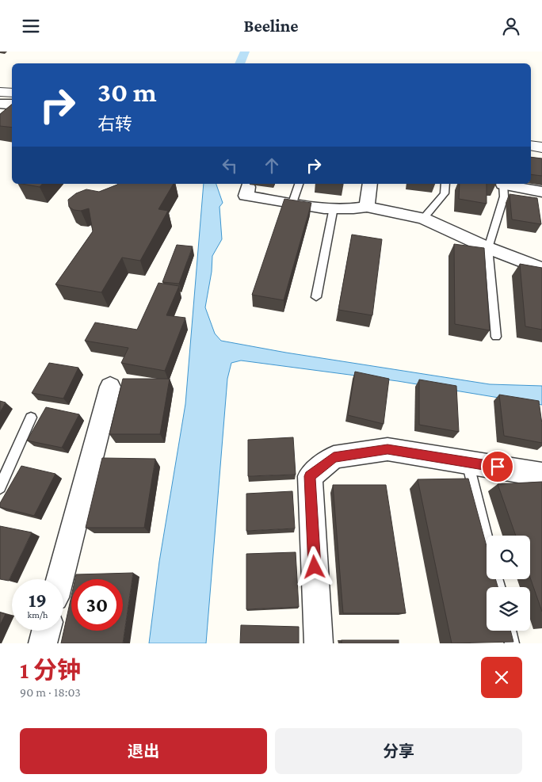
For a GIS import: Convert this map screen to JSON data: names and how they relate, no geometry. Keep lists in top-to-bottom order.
{
  "page": {
    "header": "Beeline",
    "turn": ["30 m", "右转"],
    "speed": "19 km/h",
    "limit": "30",
    "heading": ["1 分钟", "90 m · 18:03"],
    "buttons": ["退出", "分享"]
  }
}
